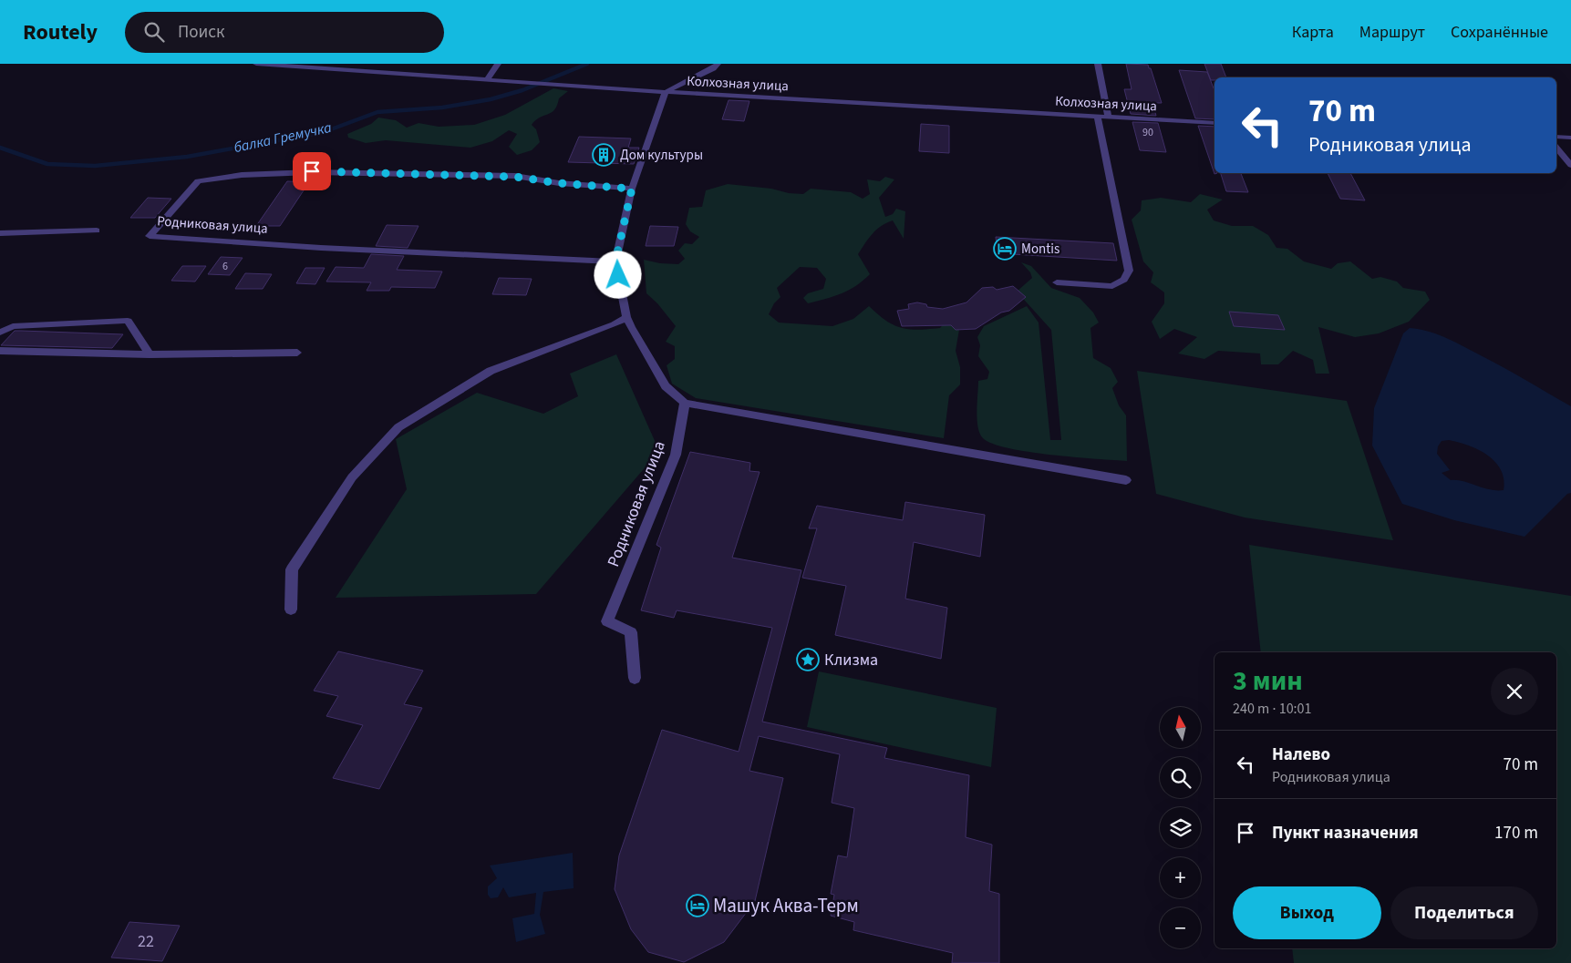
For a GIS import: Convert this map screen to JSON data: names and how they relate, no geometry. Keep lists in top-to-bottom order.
{
  "streets": {
    "street": ["Колхозная улица", "Родниковая улица"]
  },
  "water": ["балка Гремучка"],
  "places": {
    "building": ["Дом культуры"],
    "hotel": ["Montis", "Машук Аква-Терм"],
    "place": ["Клизма"]
  },
  "house_numbers": ["90", "6", "22"],
  "north": "top",
  "page": {
    "header": "Routely",
    "search": "Поиск",
    "nav": ["Карта", "Маршрут", "Сохранённые"],
    "turn": ["70 m", "Родниковая улица"],
    "heading": ["3 мин", "240 m · 10:01"],
    "map_buttons": ["+", "−"],
    "list": [
      {
        "name": "Налево",
        "note": "Родниковая улица",
        "value": "70 m"
      },
      {
        "name": "Пункт назначения",
        "value": "170 m"
      }
    ],
    "buttons": ["Выход", "Поделиться"]
  }
}
